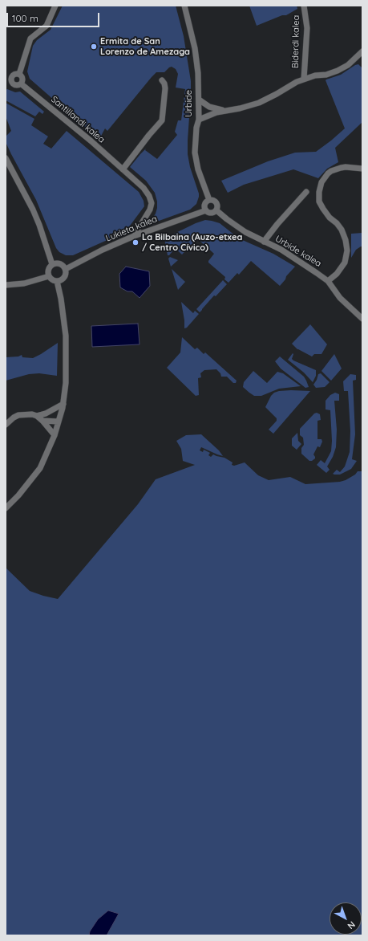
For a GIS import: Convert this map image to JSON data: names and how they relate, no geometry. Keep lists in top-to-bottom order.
{
  "streets": {
    "street": [
      "Biderdi kalea",
      "Urbide",
      "Santillandi kalea",
      "Lukieta kalea",
      "Urbide kalea"
    ]
  },
  "crossings": [
    ["Urbide", "Lukieta kalea"],
    ["Urbide", "Urbide kalea"],
    ["Santillandi kalea", "Lukieta kalea"],
    ["Lukieta kalea", "Urbide kalea"]
  ],
  "places": ["Ermita de San Lorenzo de Amezaga", "La Bilbaina (Auzo-etxea / Centro Cívico)"],
  "scale_bar": "100 m",
  "north": "bottom right"
}
